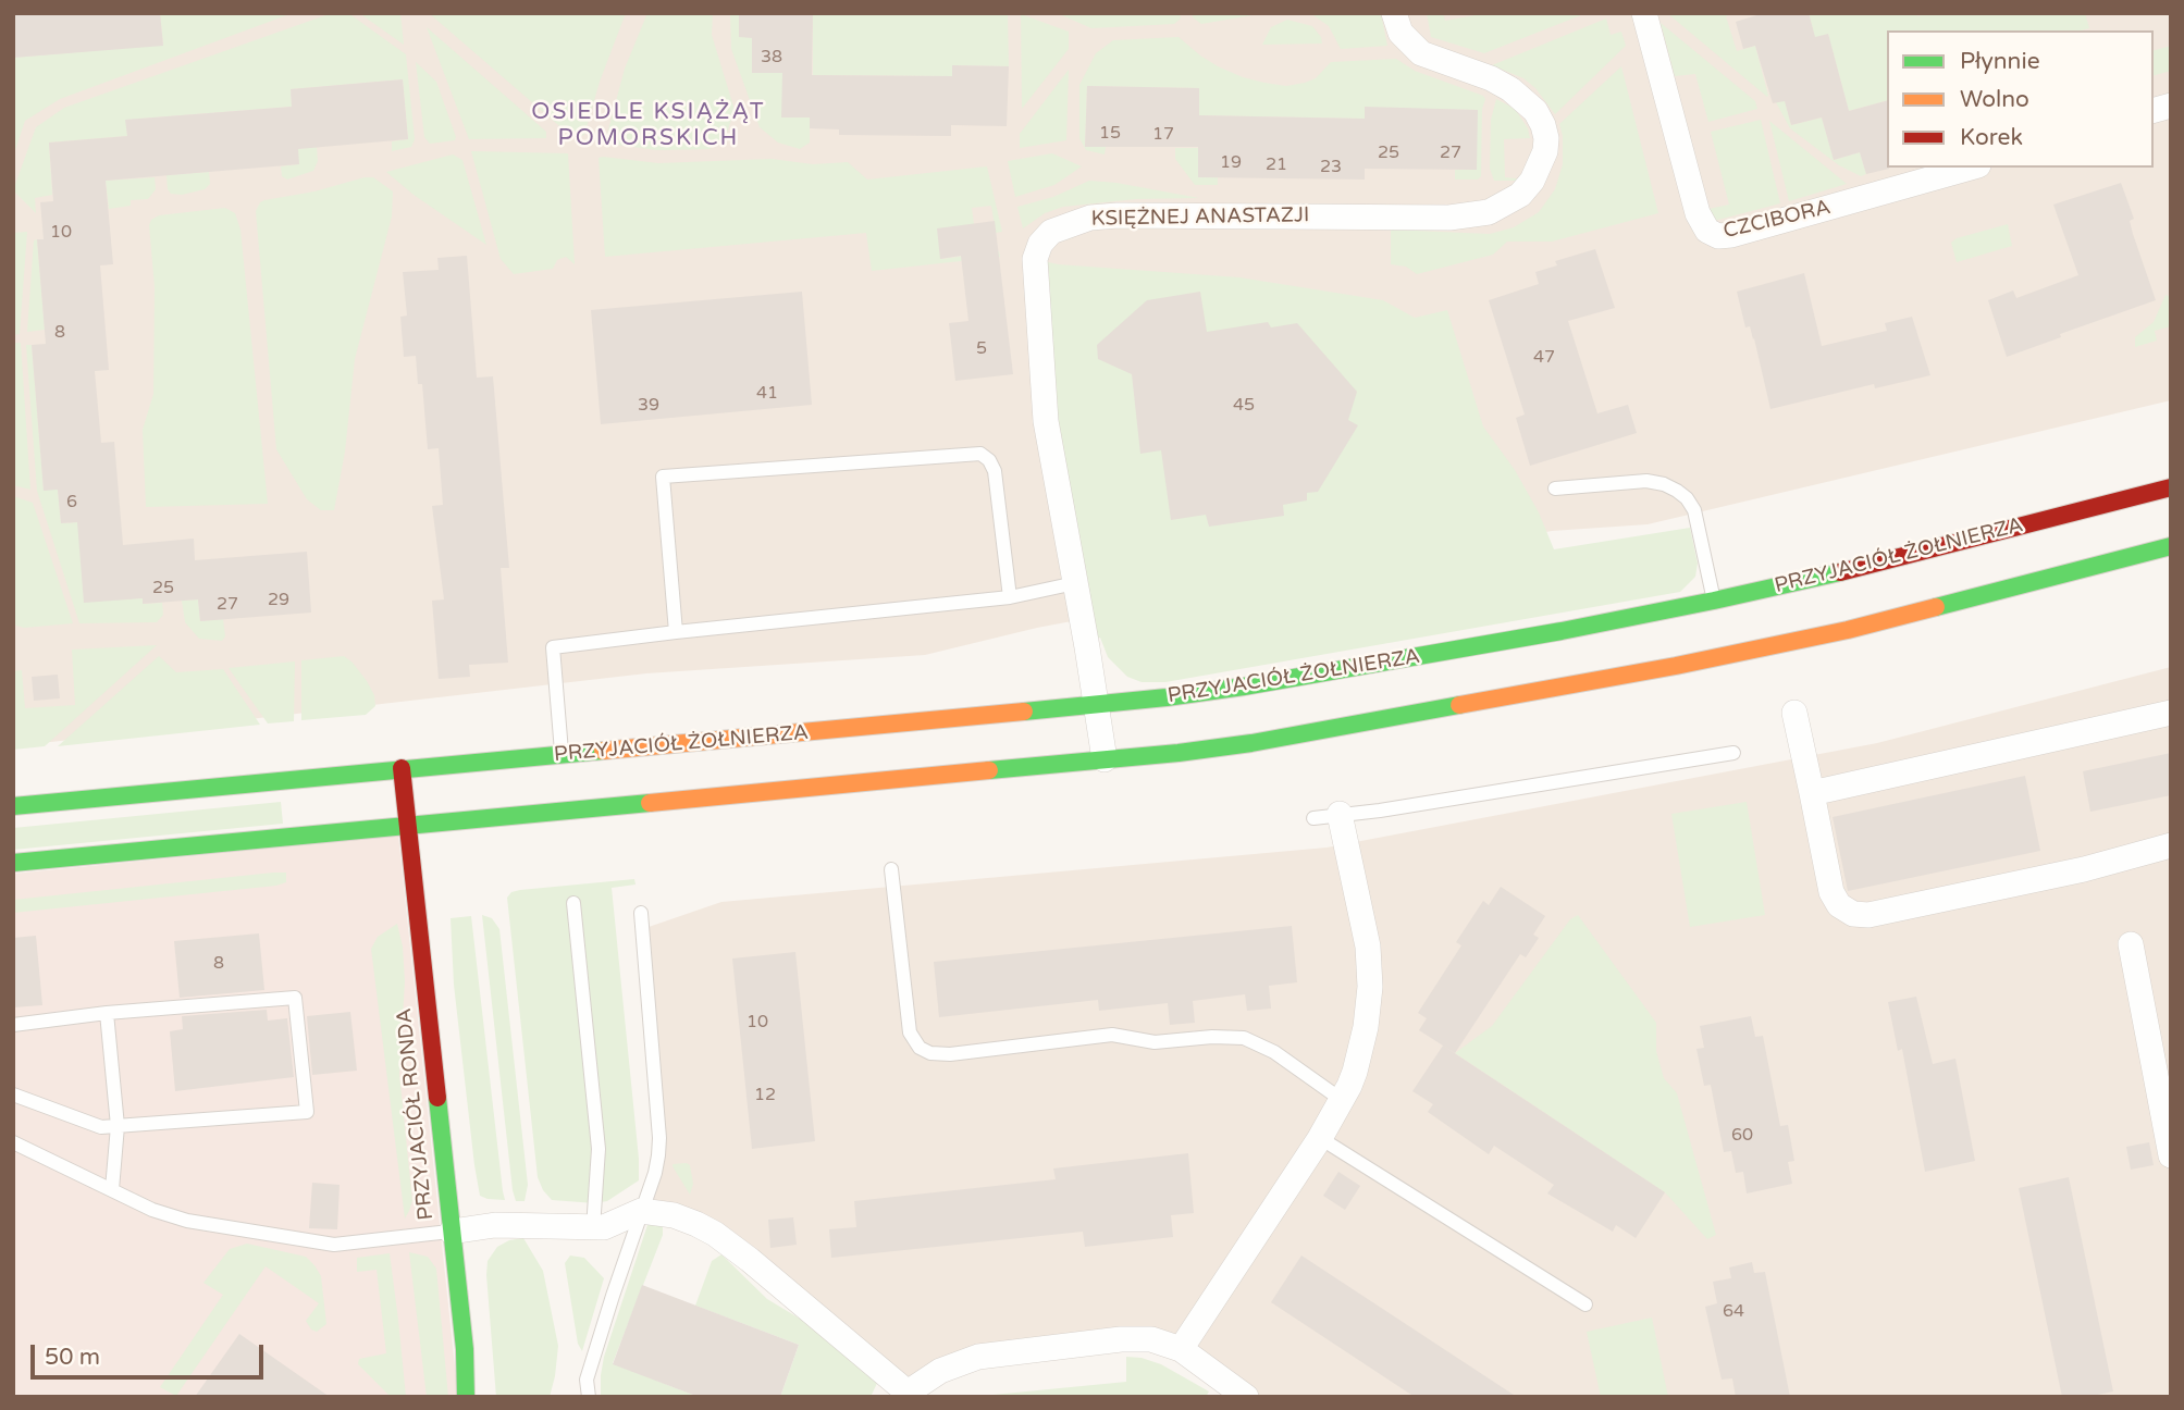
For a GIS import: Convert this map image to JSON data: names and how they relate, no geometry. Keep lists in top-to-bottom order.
{
  "streets": {
    "street": [
      "KSIĘŻNEJ ANASTAZJI",
      "CZCIBORA",
      "PRZYJACIÓŁ ŻOŁNIERZA",
      "PRZYJACIÓŁ RONDA"
    ]
  },
  "crossings": [
    ["KSIĘŻNEJ ANASTAZJI", "PRZYJACIÓŁ ŻOŁNIERZA"]
  ],
  "districts": ["OSIEDLE KSIĄŻĄT POMORSKICH"],
  "house_numbers": [
    "38",
    "15",
    "17",
    "25",
    "27",
    "19",
    "21",
    "23",
    "10",
    "8",
    "5",
    "47",
    "41",
    "39",
    "45",
    "6",
    "25",
    "29",
    "27",
    "8",
    "10",
    "12",
    "60",
    "64"
  ],
  "legend": ["Płynnie", "Wolno", "Korek"],
  "scale_bar": "50 m"
}
